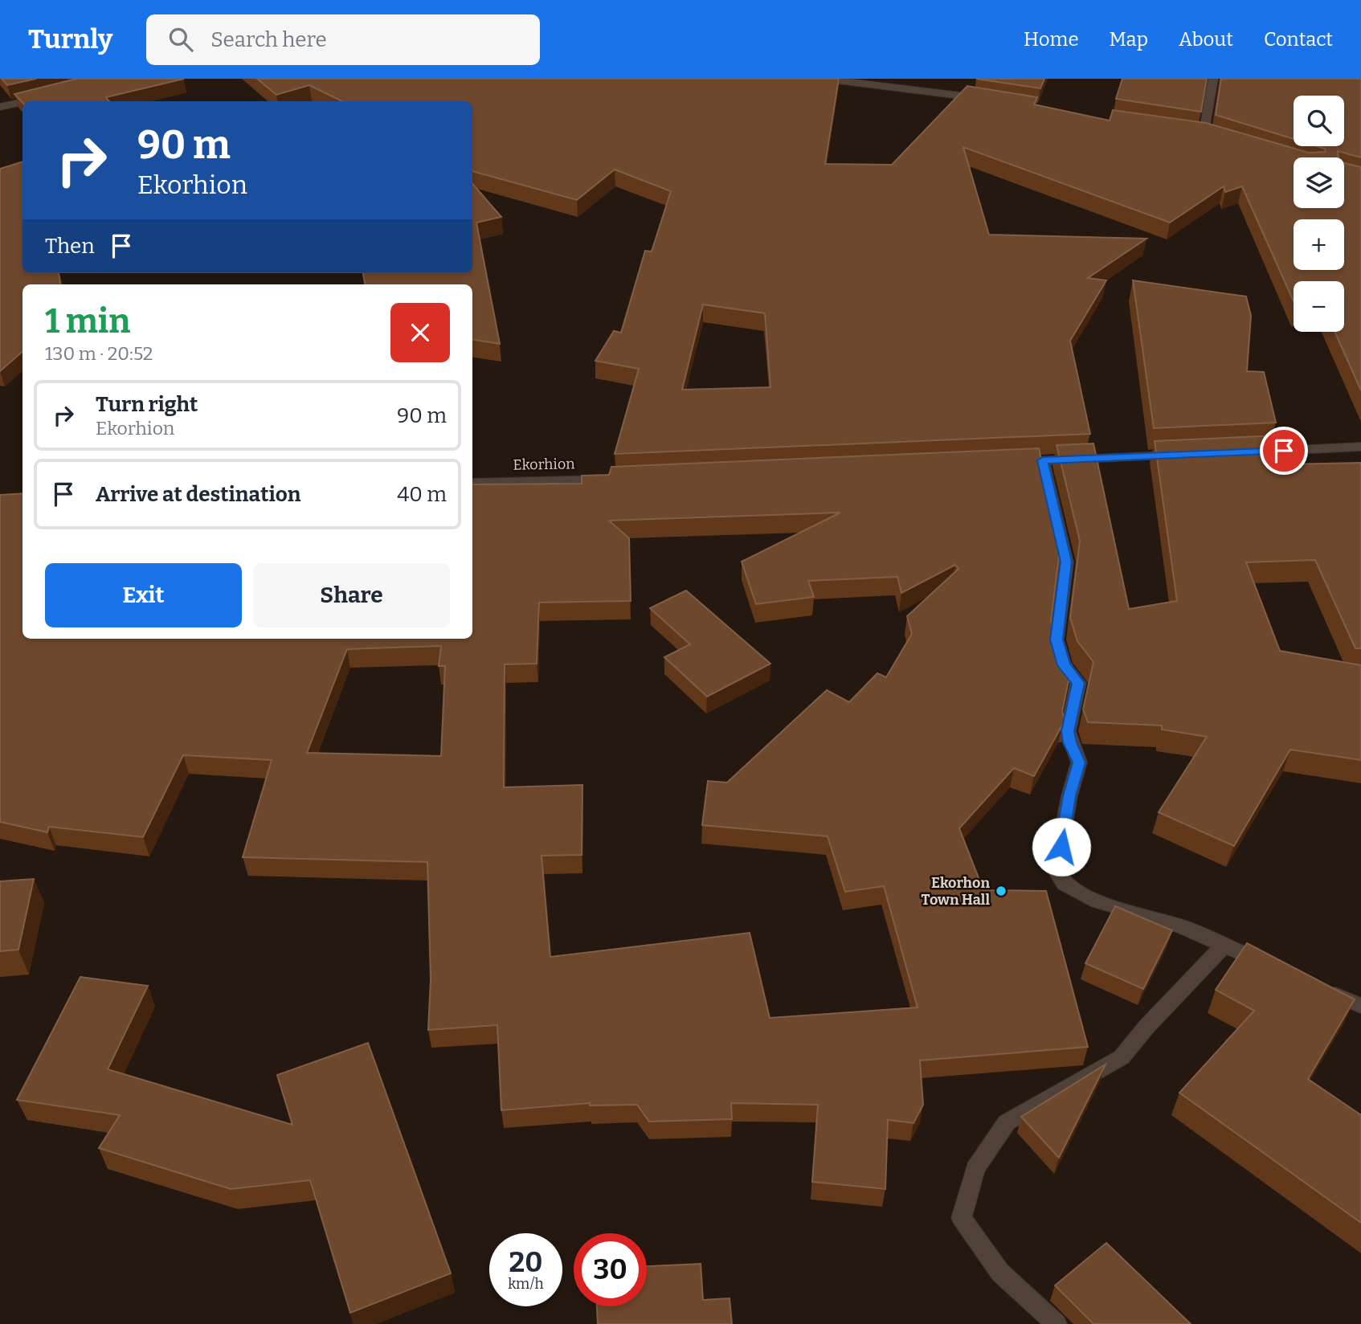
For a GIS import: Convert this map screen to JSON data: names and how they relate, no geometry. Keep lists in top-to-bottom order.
{
  "streets": {
    "street": ["Ekorhion"]
  },
  "places": ["Ekorhon Town Hall"],
  "page": {
    "header": "Turnly",
    "search": "Search here",
    "nav": [
      "Home",
      "Map",
      "About",
      "Contact"
    ],
    "map_buttons": ["+", "−"],
    "turn": ["90 m", "Ekorhion"],
    "then": "Then",
    "heading": ["1 min", "130 m · 20:52"],
    "list": [
      {
        "name": "Turn right",
        "note": "Ekorhion",
        "value": "90 m"
      },
      {
        "name": "Arrive at destination",
        "value": "40 m"
      }
    ],
    "buttons": ["Exit", "Share"],
    "speed": "20 km/h",
    "limit": "30"
  }
}
